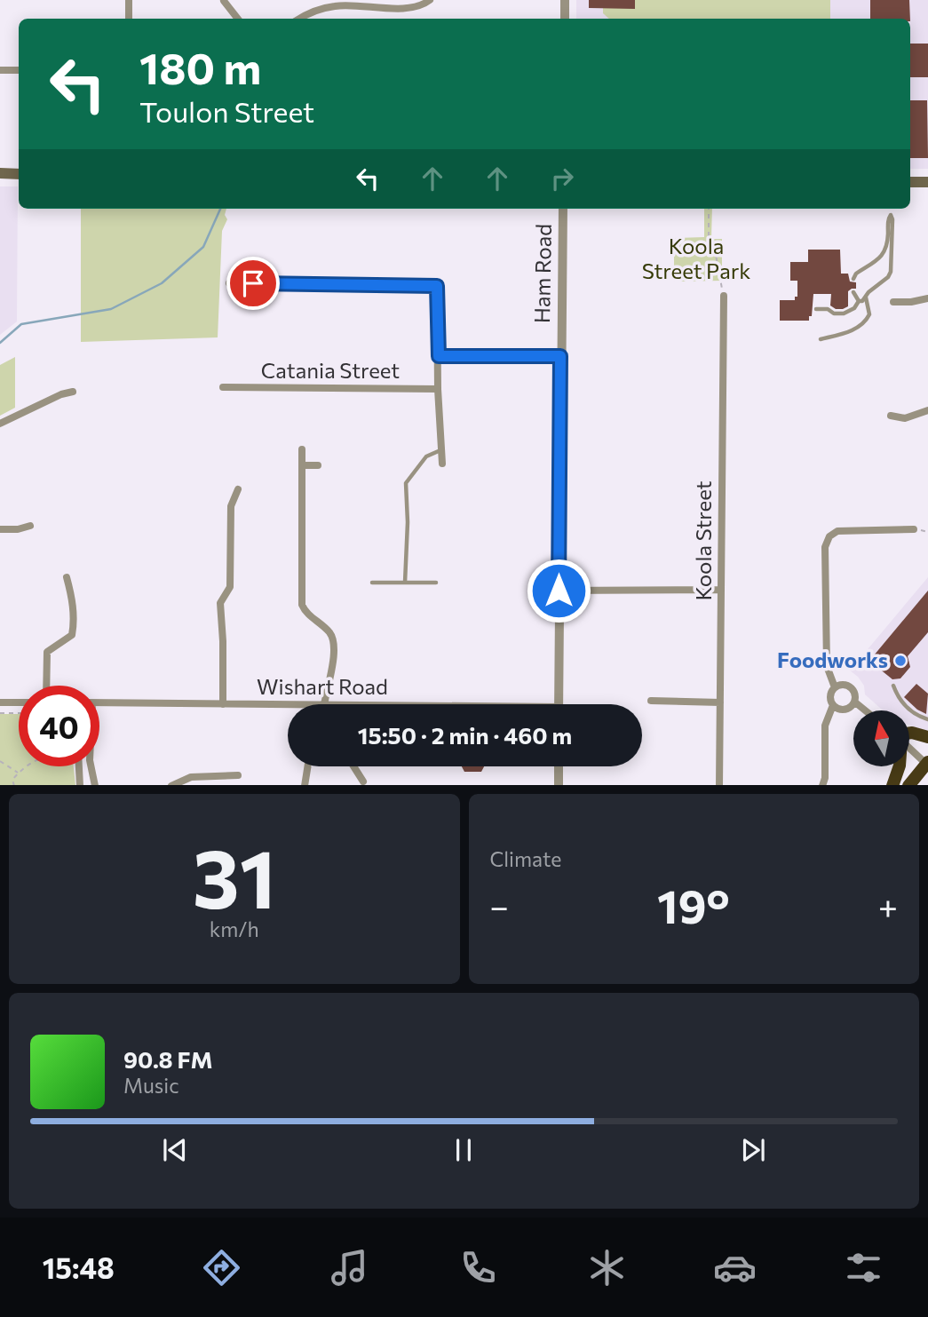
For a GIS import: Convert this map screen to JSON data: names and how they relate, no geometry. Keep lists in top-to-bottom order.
{
  "streets": {
    "street": [
      "Ham Road",
      "Catania Street",
      "Koola Street",
      "Wishart Road"
    ]
  },
  "parks": ["Koola Street Park"],
  "places": ["Foodworks"],
  "north": "top",
  "page": {
    "turn": ["180 m", "Toulon Street"],
    "limit": "40",
    "trip": "15:50 · 2 min · 460 m",
    "tile": [
      ["31", "km/h"],
      "Climate"
    ],
    "heat": ["−", "19°", "+"],
    "song": ["90.8 FM", "Music"],
    "tabs": "15:48"
  }
}
